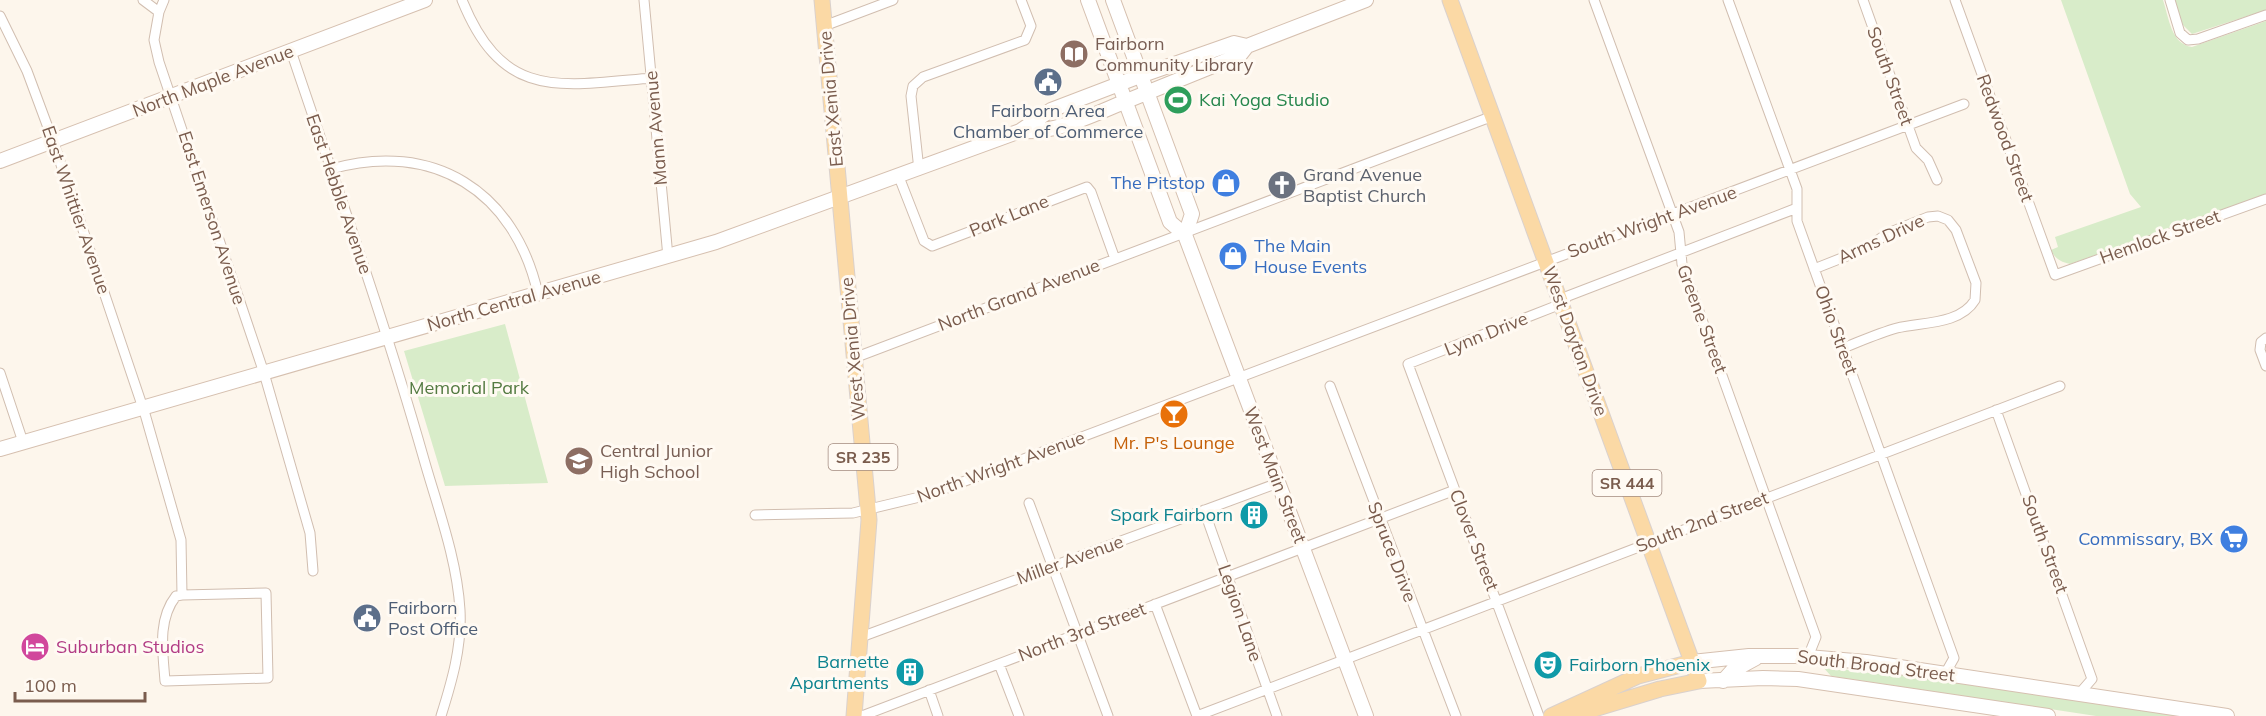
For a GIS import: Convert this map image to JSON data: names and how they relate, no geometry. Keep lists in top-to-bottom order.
{
  "streets": {
    "main road": [
      "East Xenia Drive",
      "West Dayton Drive",
      "West Xenia Drive",
      "SR 235",
      "SR 444",
      "South Broad Street"
    ],
    "street": [
      "South Street",
      "North Maple Avenue",
      "Mann Avenue",
      "Redwood Street",
      "East Hebble Avenue",
      "East Whittier Avenue",
      "Park Lane",
      "East Emerson Avenue",
      "South Wright Avenue",
      "Hemlock Street",
      "Arms Drive",
      "North Grand Avenue",
      "North Central Avenue",
      "Greene Street",
      "Ohio Street",
      "Lynn Drive",
      "North Wright Avenue",
      "West Main Street",
      "South 2nd Street",
      "Clover Street",
      "Spruce Drive",
      "Miller Avenue",
      "Legion Lane",
      "North 3rd Street"
    ]
  },
  "crossings": [
    ["South Street", "South Wright Avenue"],
    ["South Street", "South 2nd Street"],
    ["South Street", "South Broad Street"],
    ["North Maple Avenue", "East Hebble Avenue"],
    ["North Maple Avenue", "East Whittier Avenue"],
    ["North Maple Avenue", "East Emerson Avenue"],
    ["East Xenia Drive", "North Central Avenue"],
    ["East Xenia Drive", "West Xenia Drive"],
    ["Mann Avenue", "North Central Avenue"],
    ["Redwood Street", "Hemlock Street"],
    ["East Hebble Avenue", "North Central Avenue"],
    ["East Whittier Avenue", "North Central Avenue"],
    ["Park Lane", "North Grand Avenue"],
    ["Park Lane", "North Central Avenue"],
    ["East Emerson Avenue", "North Central Avenue"],
    ["South Wright Avenue", "Greene Street"],
    ["South Wright Avenue", "Ohio Street"],
    ["South Wright Avenue", "West Dayton Drive"],
    ["South Wright Avenue", "North Wright Avenue"],
    ["South Wright Avenue", "West Main Street"],
    ["Arms Drive", "Ohio Street"],
    ["North Grand Avenue", "West Dayton Drive"],
    ["North Grand Avenue", "West Xenia Drive"],
    ["North Grand Avenue", "West Main Street"],
    ["North Central Avenue", "West Xenia Drive"],
    ["North Central Avenue", "West Main Street"],
    ["Greene Street", "Lynn Drive"],
    ["Greene Street", "South 2nd Street"],
    ["Greene Street", "South Broad Street"],
    ["Ohio Street", "Lynn Drive"],
    ["Ohio Street", "South 2nd Street"],
    ["Ohio Street", "South Broad Street"],
    ["Lynn Drive", "West Dayton Drive"],
    ["Lynn Drive", "Clover Street"],
    ["West Dayton Drive", "South 2nd Street"],
    ["West Dayton Drive", "South Broad Street"],
    ["West Xenia Drive", "North Wright Avenue"],
    ["West Xenia Drive", "Miller Avenue"],
    ["West Xenia Drive", "North 3rd Street"],
    ["North Wright Avenue", "West Main Street"],
    ["West Main Street", "South 2nd Street"],
    ["West Main Street", "Miller Avenue"],
    ["West Main Street", "North 3rd Street"],
    ["South 2nd Street", "Clover Street"],
    ["South 2nd Street", "Spruce Drive"],
    ["South 2nd Street", "Legion Lane"],
    ["Clover Street", "North 3rd Street"],
    ["Spruce Drive", "North 3rd Street"],
    ["Miller Avenue", "Legion Lane"],
    ["Legion Lane", "North 3rd Street"]
  ],
  "parks": ["Memorial Park"],
  "places": {
    "library": ["Fairborn Community Library"],
    "public building": ["Fairborn Area Chamber of Commerce", "Fairborn Post Office"],
    "sports": ["Kai Yoga Studio"],
    "shop": ["The Pitstop", "The Main House Events"],
    "church": ["Grand Avenue Baptist Church"],
    "bar": ["Mr. P's Lounge"],
    "school or university": ["Central Junior High School"],
    "building": ["Spark Fairborn", "Barnette Apartments"],
    "supermarket": ["Commissary, BX"],
    "hotel": ["Suburban Studios"],
    "theatre": ["Fairborn Phoenix"]
  },
  "scale_bar": "100 m"
}
